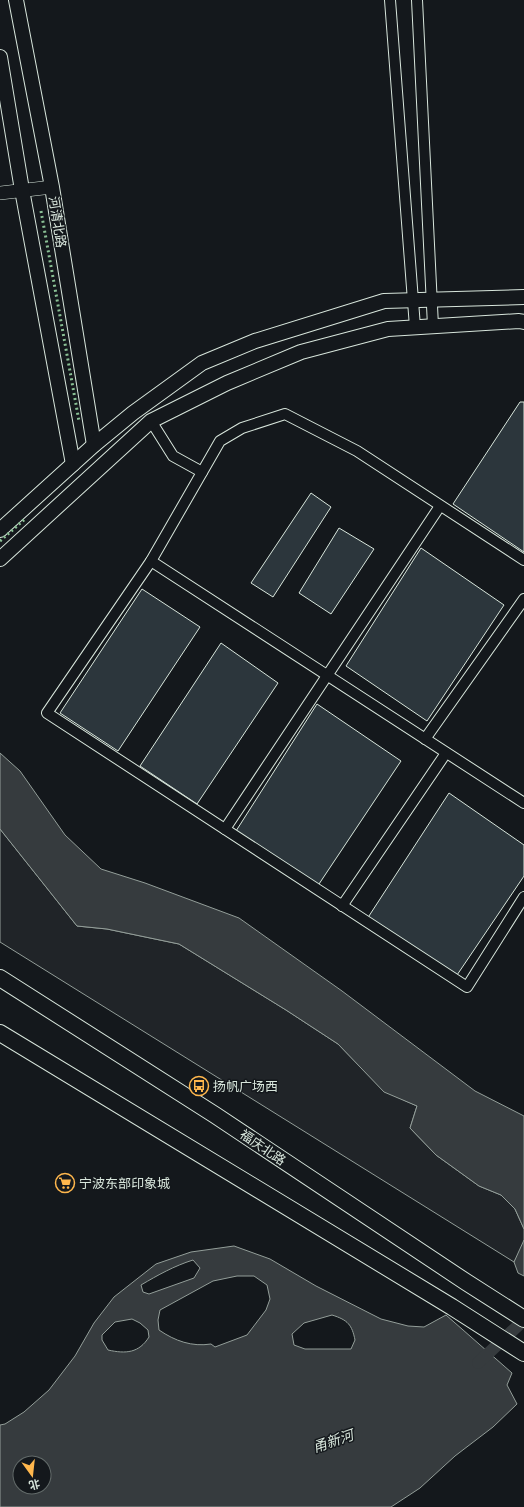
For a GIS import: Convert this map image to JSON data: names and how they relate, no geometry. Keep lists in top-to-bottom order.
{
  "streets": {
    "main road": ["河清北路", "福庆北路"]
  },
  "water": ["甬新河"],
  "places": {
    "bus stop": ["扬帆广场西"],
    "supermarket": ["宁波东部印象城"]
  },
  "north": "bottom"
}
